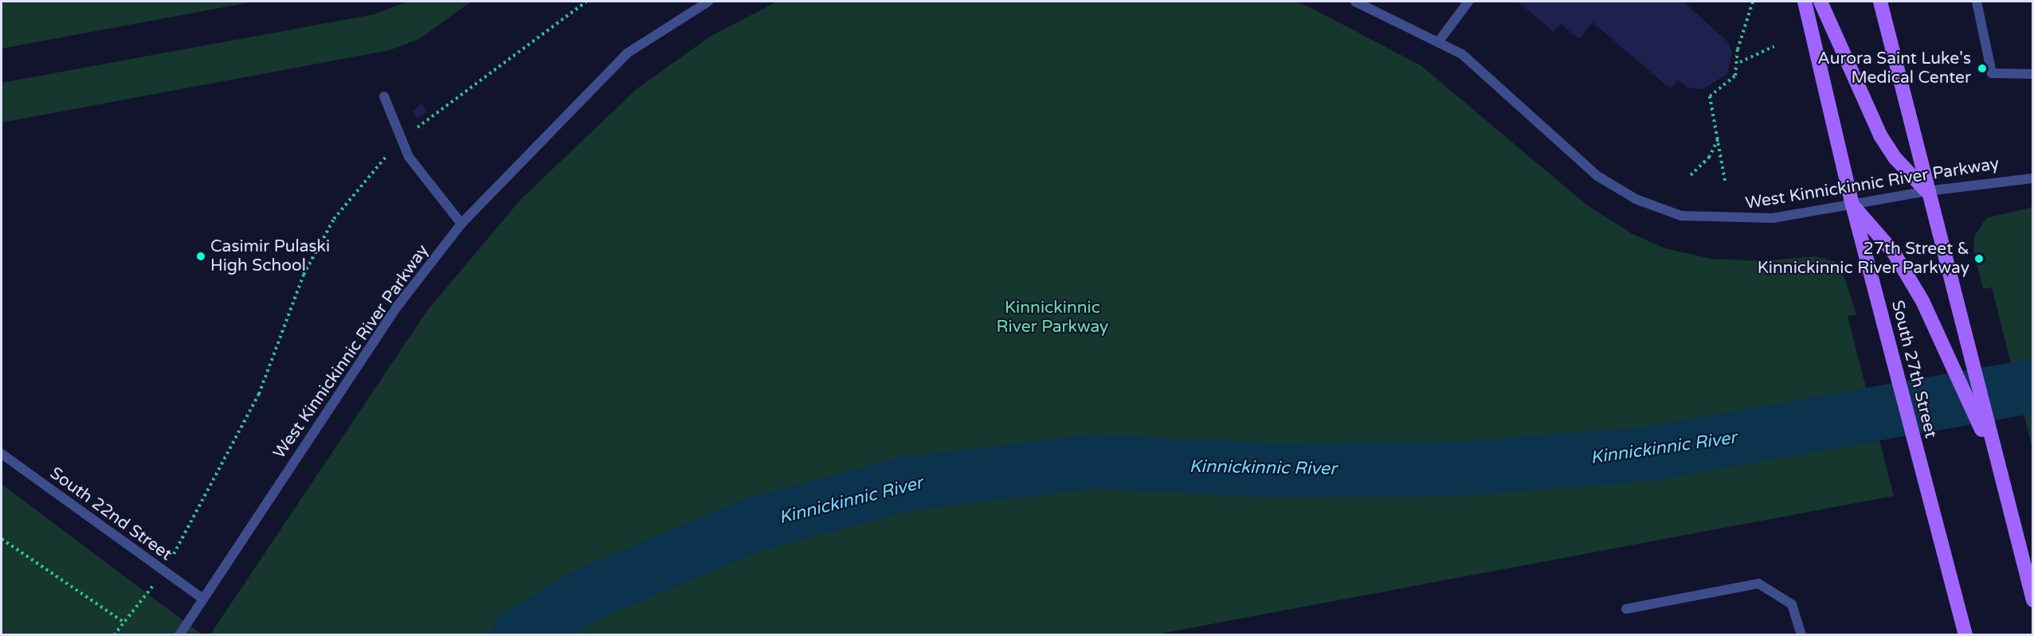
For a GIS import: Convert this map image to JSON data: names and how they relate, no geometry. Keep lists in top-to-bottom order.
{
  "streets": {
    "main road": ["South 27th Street"],
    "street": ["West Kinnickinnic River Parkway", "South 22nd Street"]
  },
  "crossings": [
    ["West Kinnickinnic River Parkway", "South 27th Street"],
    ["West Kinnickinnic River Parkway", "South 22nd Street"]
  ],
  "water": ["Kinnickinnic River"],
  "parks": ["Kinnickinnic River Parkway"],
  "places": ["Aurora Saint Luke's Medical Center", "Casimir Pulaski High School", "27th Street & Kinnickinnic River Parkway"]
}
